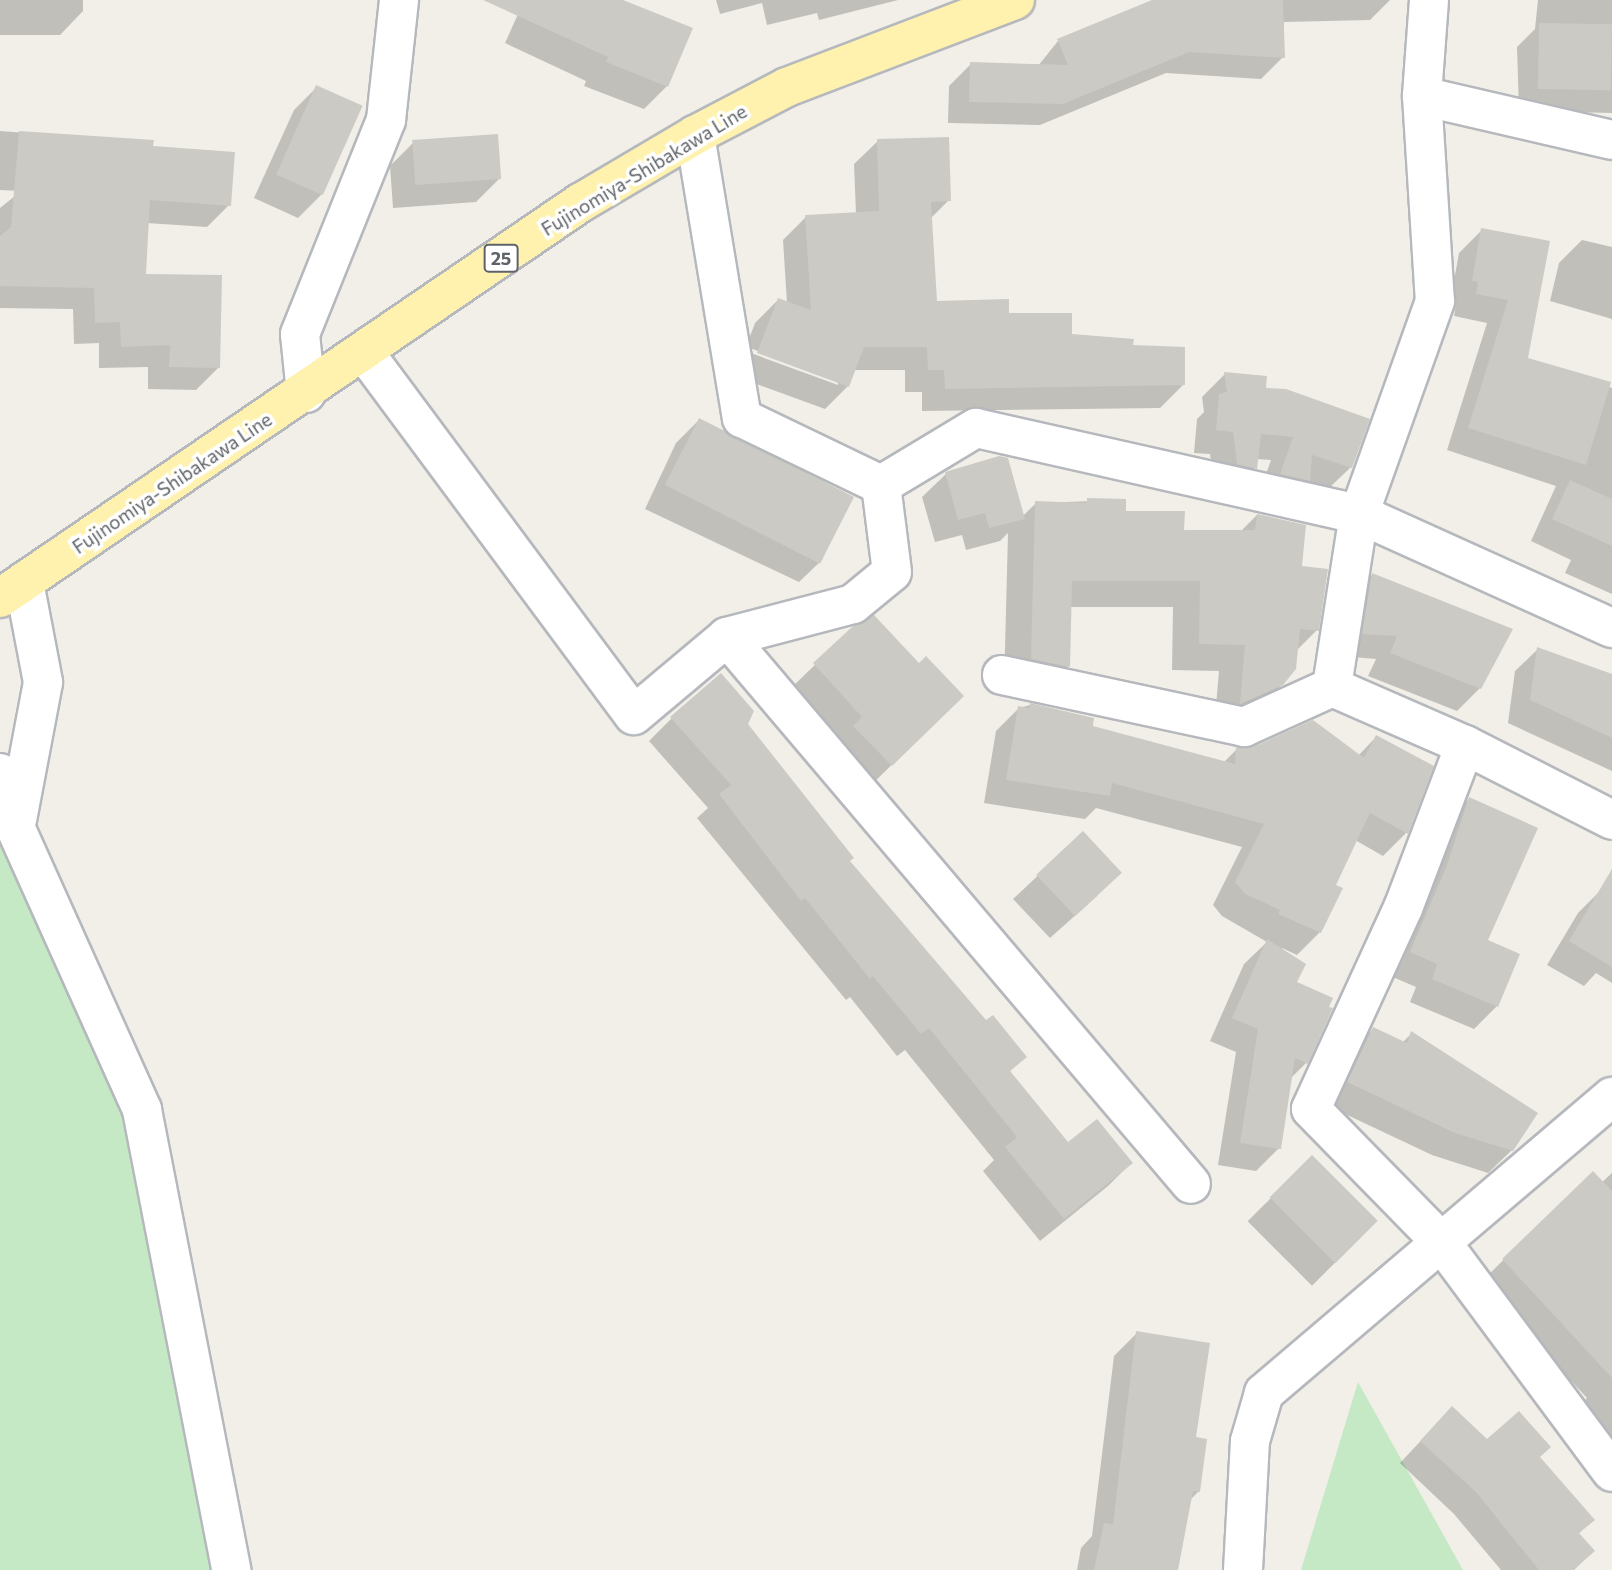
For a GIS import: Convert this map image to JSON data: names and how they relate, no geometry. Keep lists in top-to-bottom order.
{
  "streets": {
    "main road": ["Fujinomiya-Shibakawa Line", "25"]
  }
}
